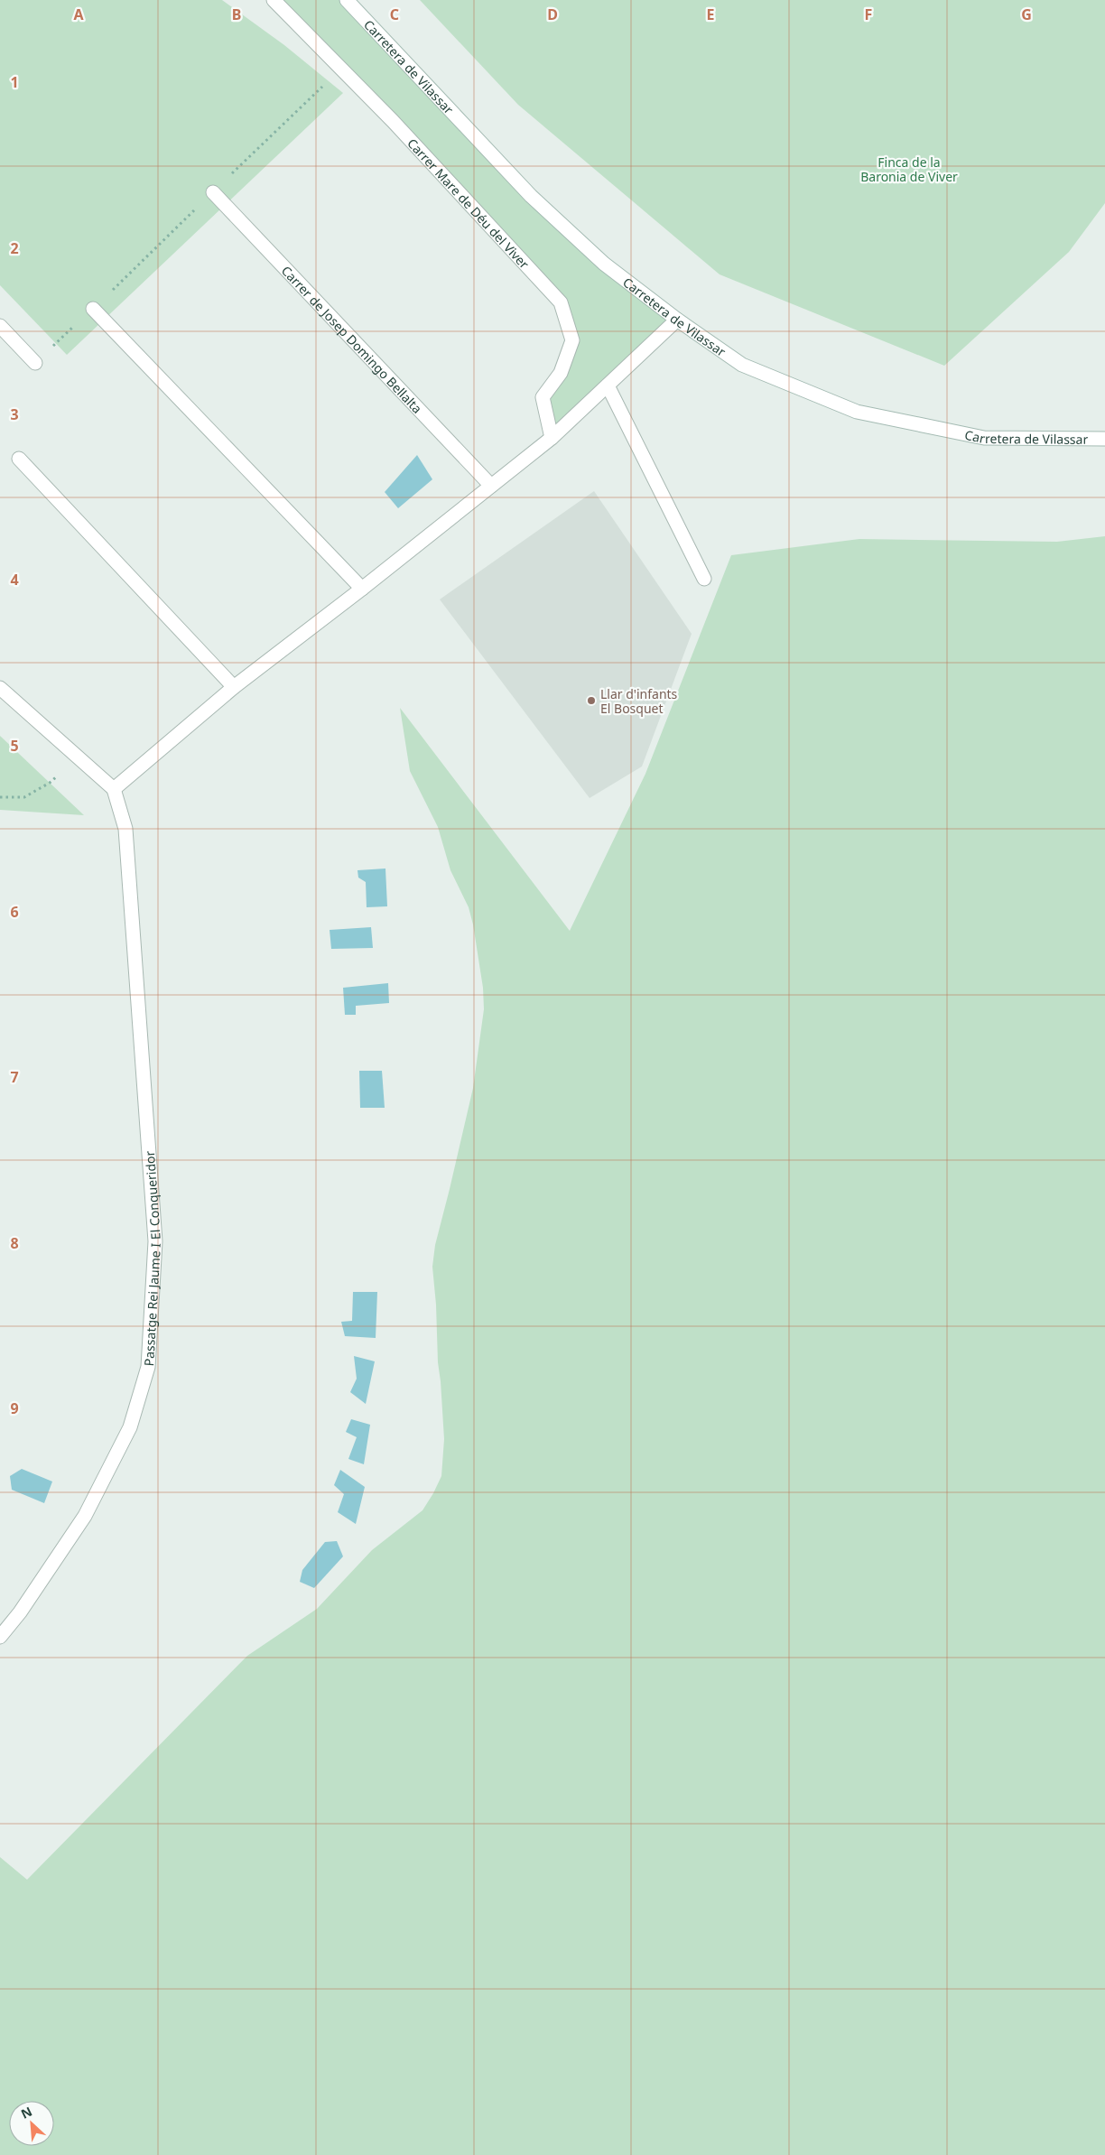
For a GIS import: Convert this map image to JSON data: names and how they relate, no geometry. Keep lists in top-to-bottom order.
{
  "streets": {
    "street": [
      "Carretera de Vilassar",
      "Carrer Mare de Déu del Viver",
      "Carrer de Josep Domingo Bellalta",
      "Passatge Rei Jaume I El Conqueridor"
    ]
  },
  "parks": ["Finca de la Baronia de Viver"],
  "places": ["Llar d'infants El Bosquet"],
  "north": "top left",
  "grid": {
    "columns": [
      "A",
      "B",
      "C",
      "D",
      "E",
      "F",
      "G"
    ],
    "rows": [
      "1",
      "2",
      "3",
      "4",
      "5",
      "6",
      "7",
      "8",
      "9"
    ]
  }
}
